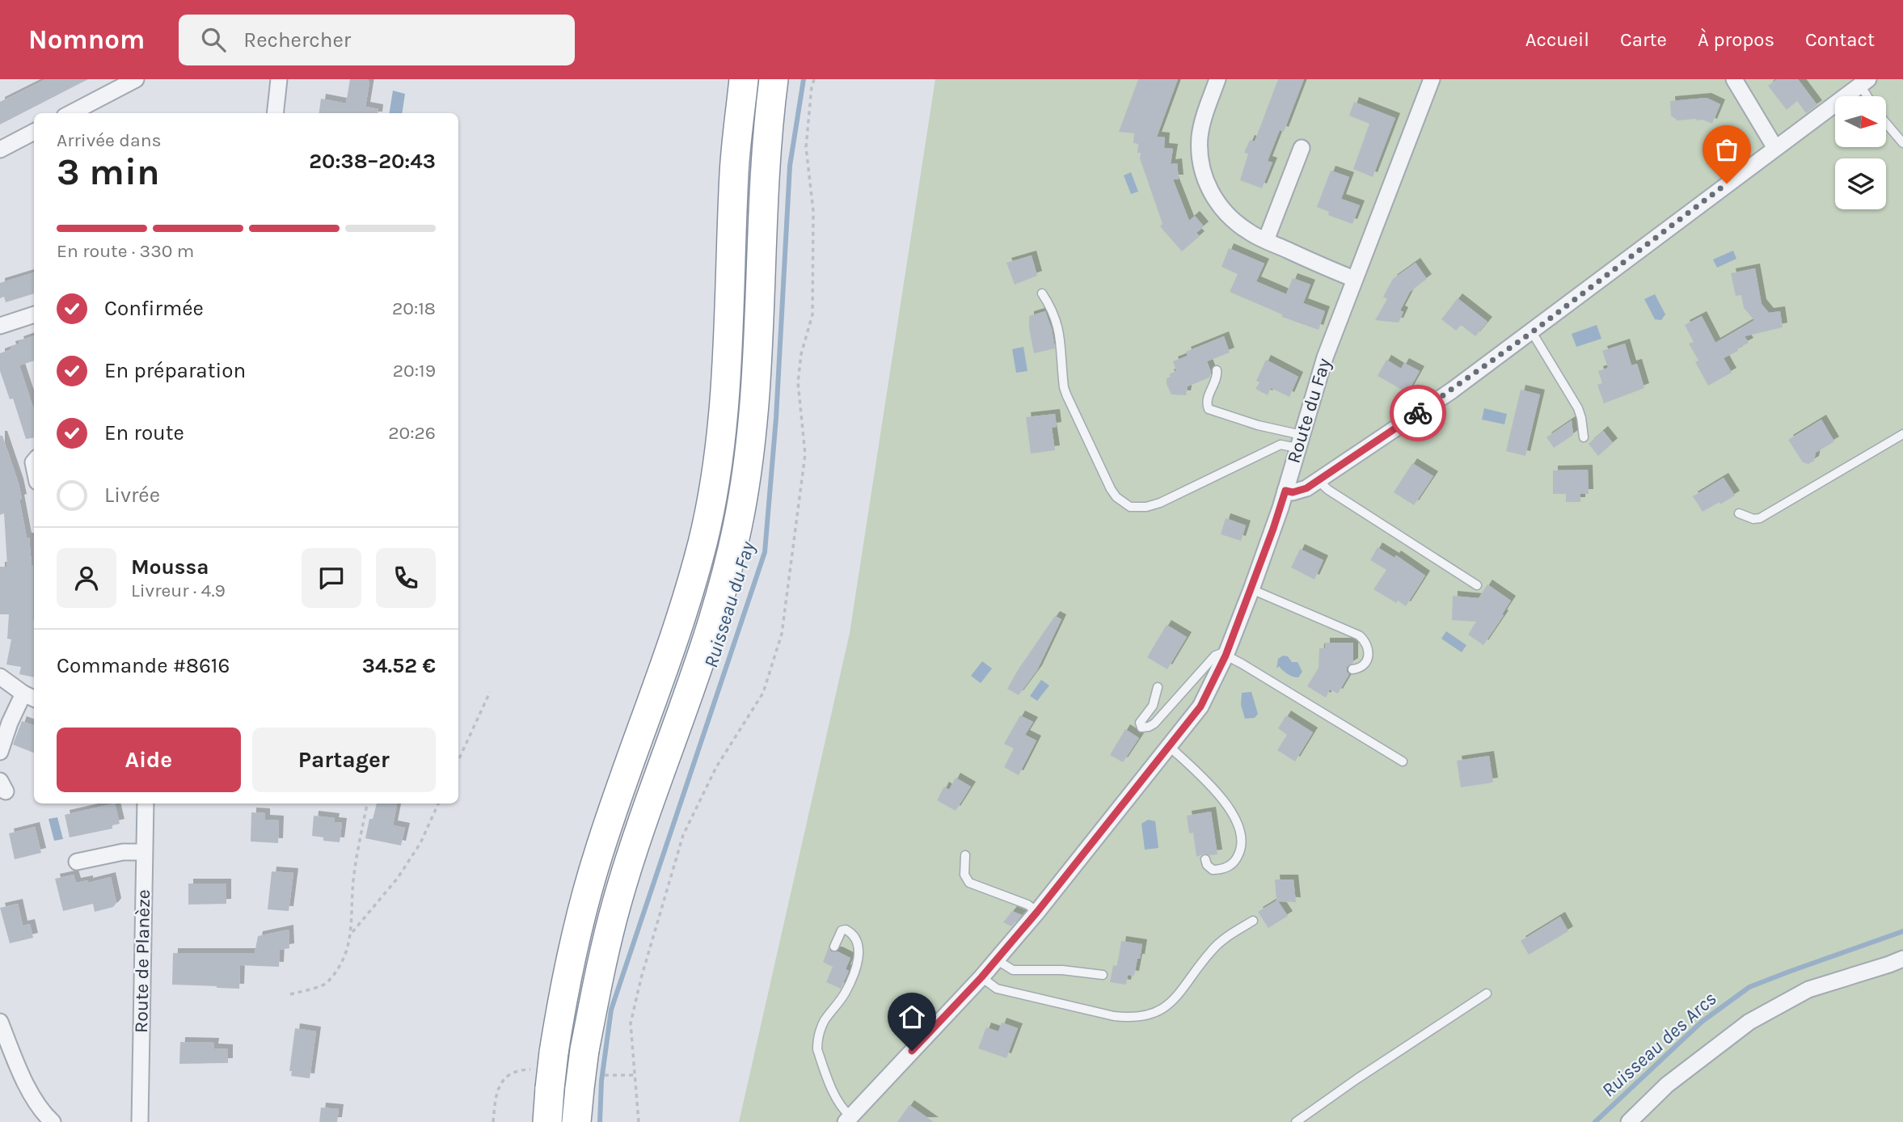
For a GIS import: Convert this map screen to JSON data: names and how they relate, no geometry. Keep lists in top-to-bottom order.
{
  "streets": {
    "street": ["Route du Fay", "Route de Planèze"]
  },
  "water": ["Ruisseau du Fay", "Ruisseau des Arcs"],
  "north": "right",
  "page": {
    "header": "Nomnom",
    "search": "Rechercher",
    "nav": [
      "Accueil",
      "Carte",
      "À propos",
      "Contact"
    ],
    "heading": ["3 min", "Arrivée dans", "20:38–20:43"],
    "panel": [
      "Moussa",
      "Livreur · 4.9",
      "Commande #8616",
      "34.52 €"
    ],
    "bar": "En route · 330 m",
    "list": [
      ["Confirmée", "20:18"],
      ["En préparation", "20:19"],
      ["En route", "20:26"],
      "Livrée"
    ],
    "buttons": ["Aide", "Partager"]
  }
}
